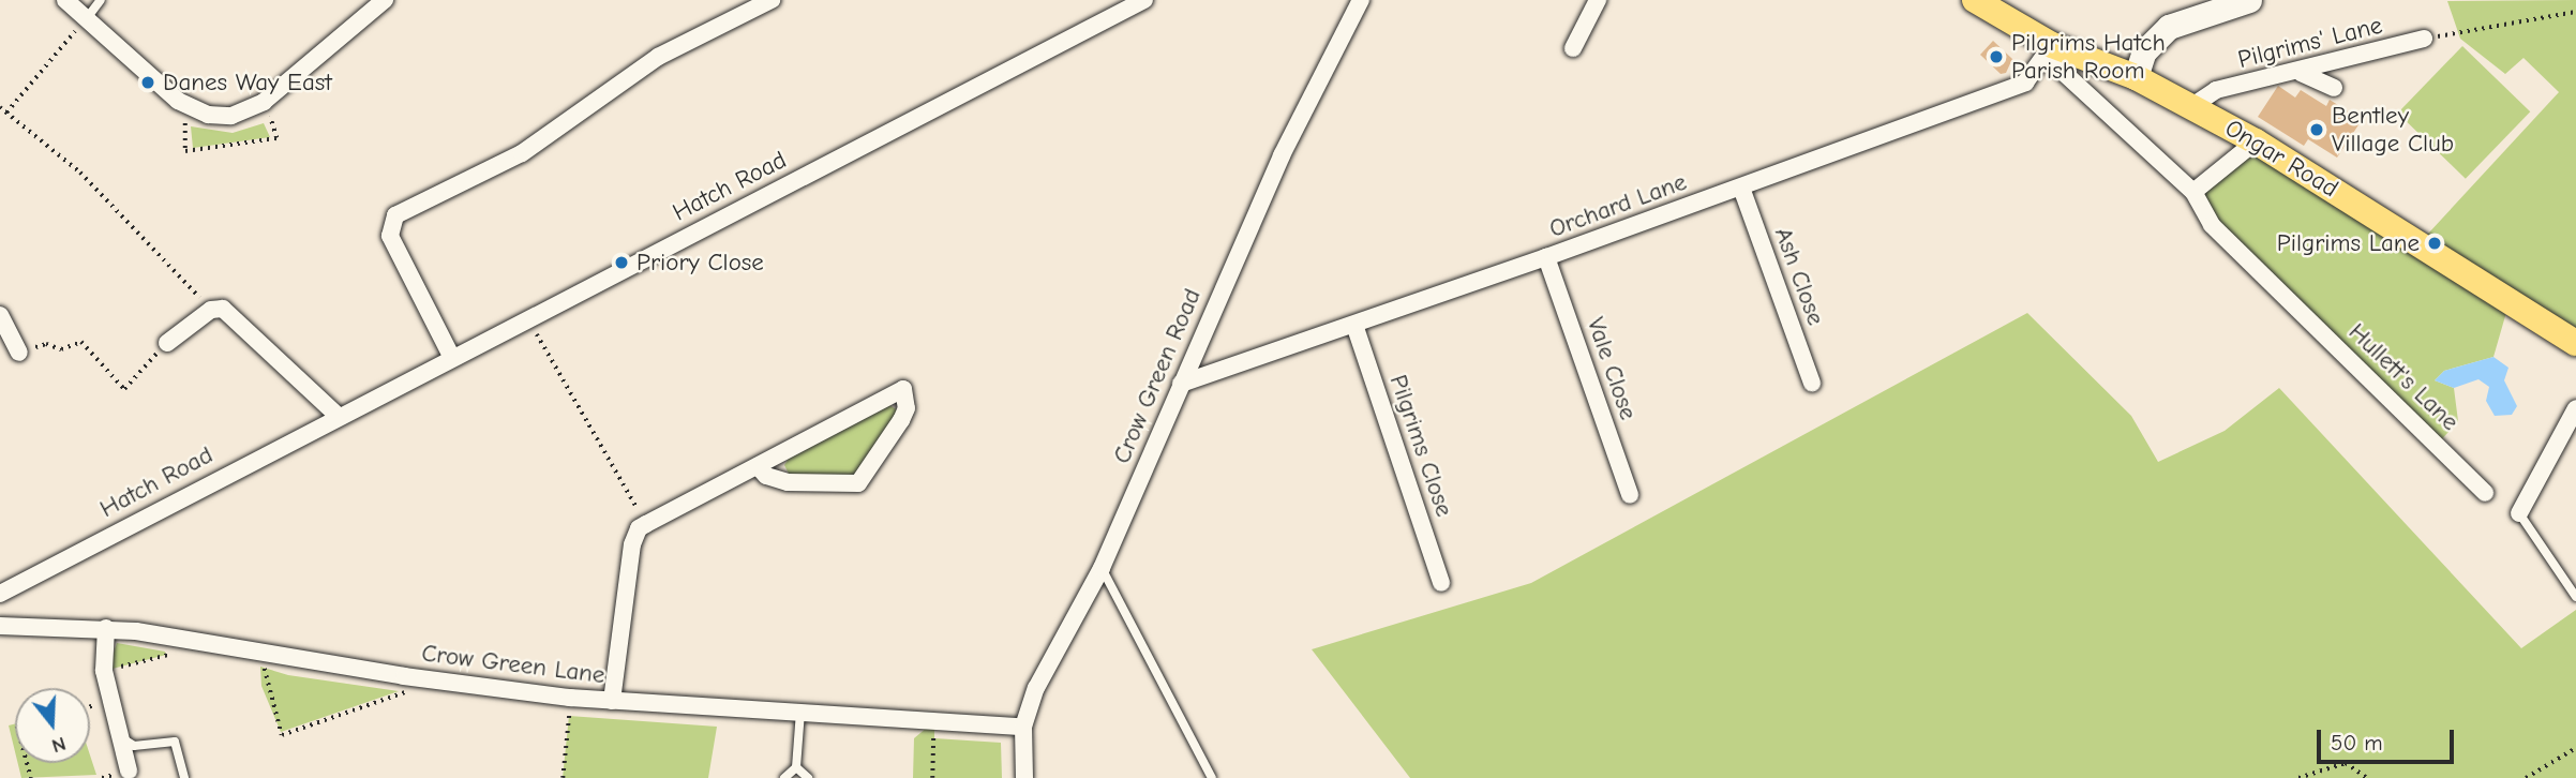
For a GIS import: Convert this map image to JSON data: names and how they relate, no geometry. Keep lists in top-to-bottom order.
{
  "streets": {
    "main road": ["Ongar Road"],
    "street": [
      "Pilgrims' Lane",
      "Hatch Road",
      "Orchard Lane",
      "Ash Close",
      "Vale Close",
      "Crow Green Road",
      "Hullett's Lane",
      "Pilgrims Close",
      "Crow Green Lane"
    ]
  },
  "crossings": [
    ["Pilgrims' Lane", "Ongar Road"],
    ["Ongar Road", "Orchard Lane"],
    ["Ongar Road", "Hullett's Lane"],
    ["Orchard Lane", "Ash Close"],
    ["Orchard Lane", "Vale Close"],
    ["Orchard Lane", "Crow Green Road"],
    ["Orchard Lane", "Hullett's Lane"],
    ["Orchard Lane", "Pilgrims Close"],
    ["Crow Green Road", "Crow Green Lane"]
  ],
  "places": [
    "Pilgrims Hatch Parish Room",
    "Danes Way East",
    "Bentley Village Club",
    "Pilgrims Lane",
    "Priory Close"
  ],
  "scale_bar": "50 m",
  "north": "bottom"
}
